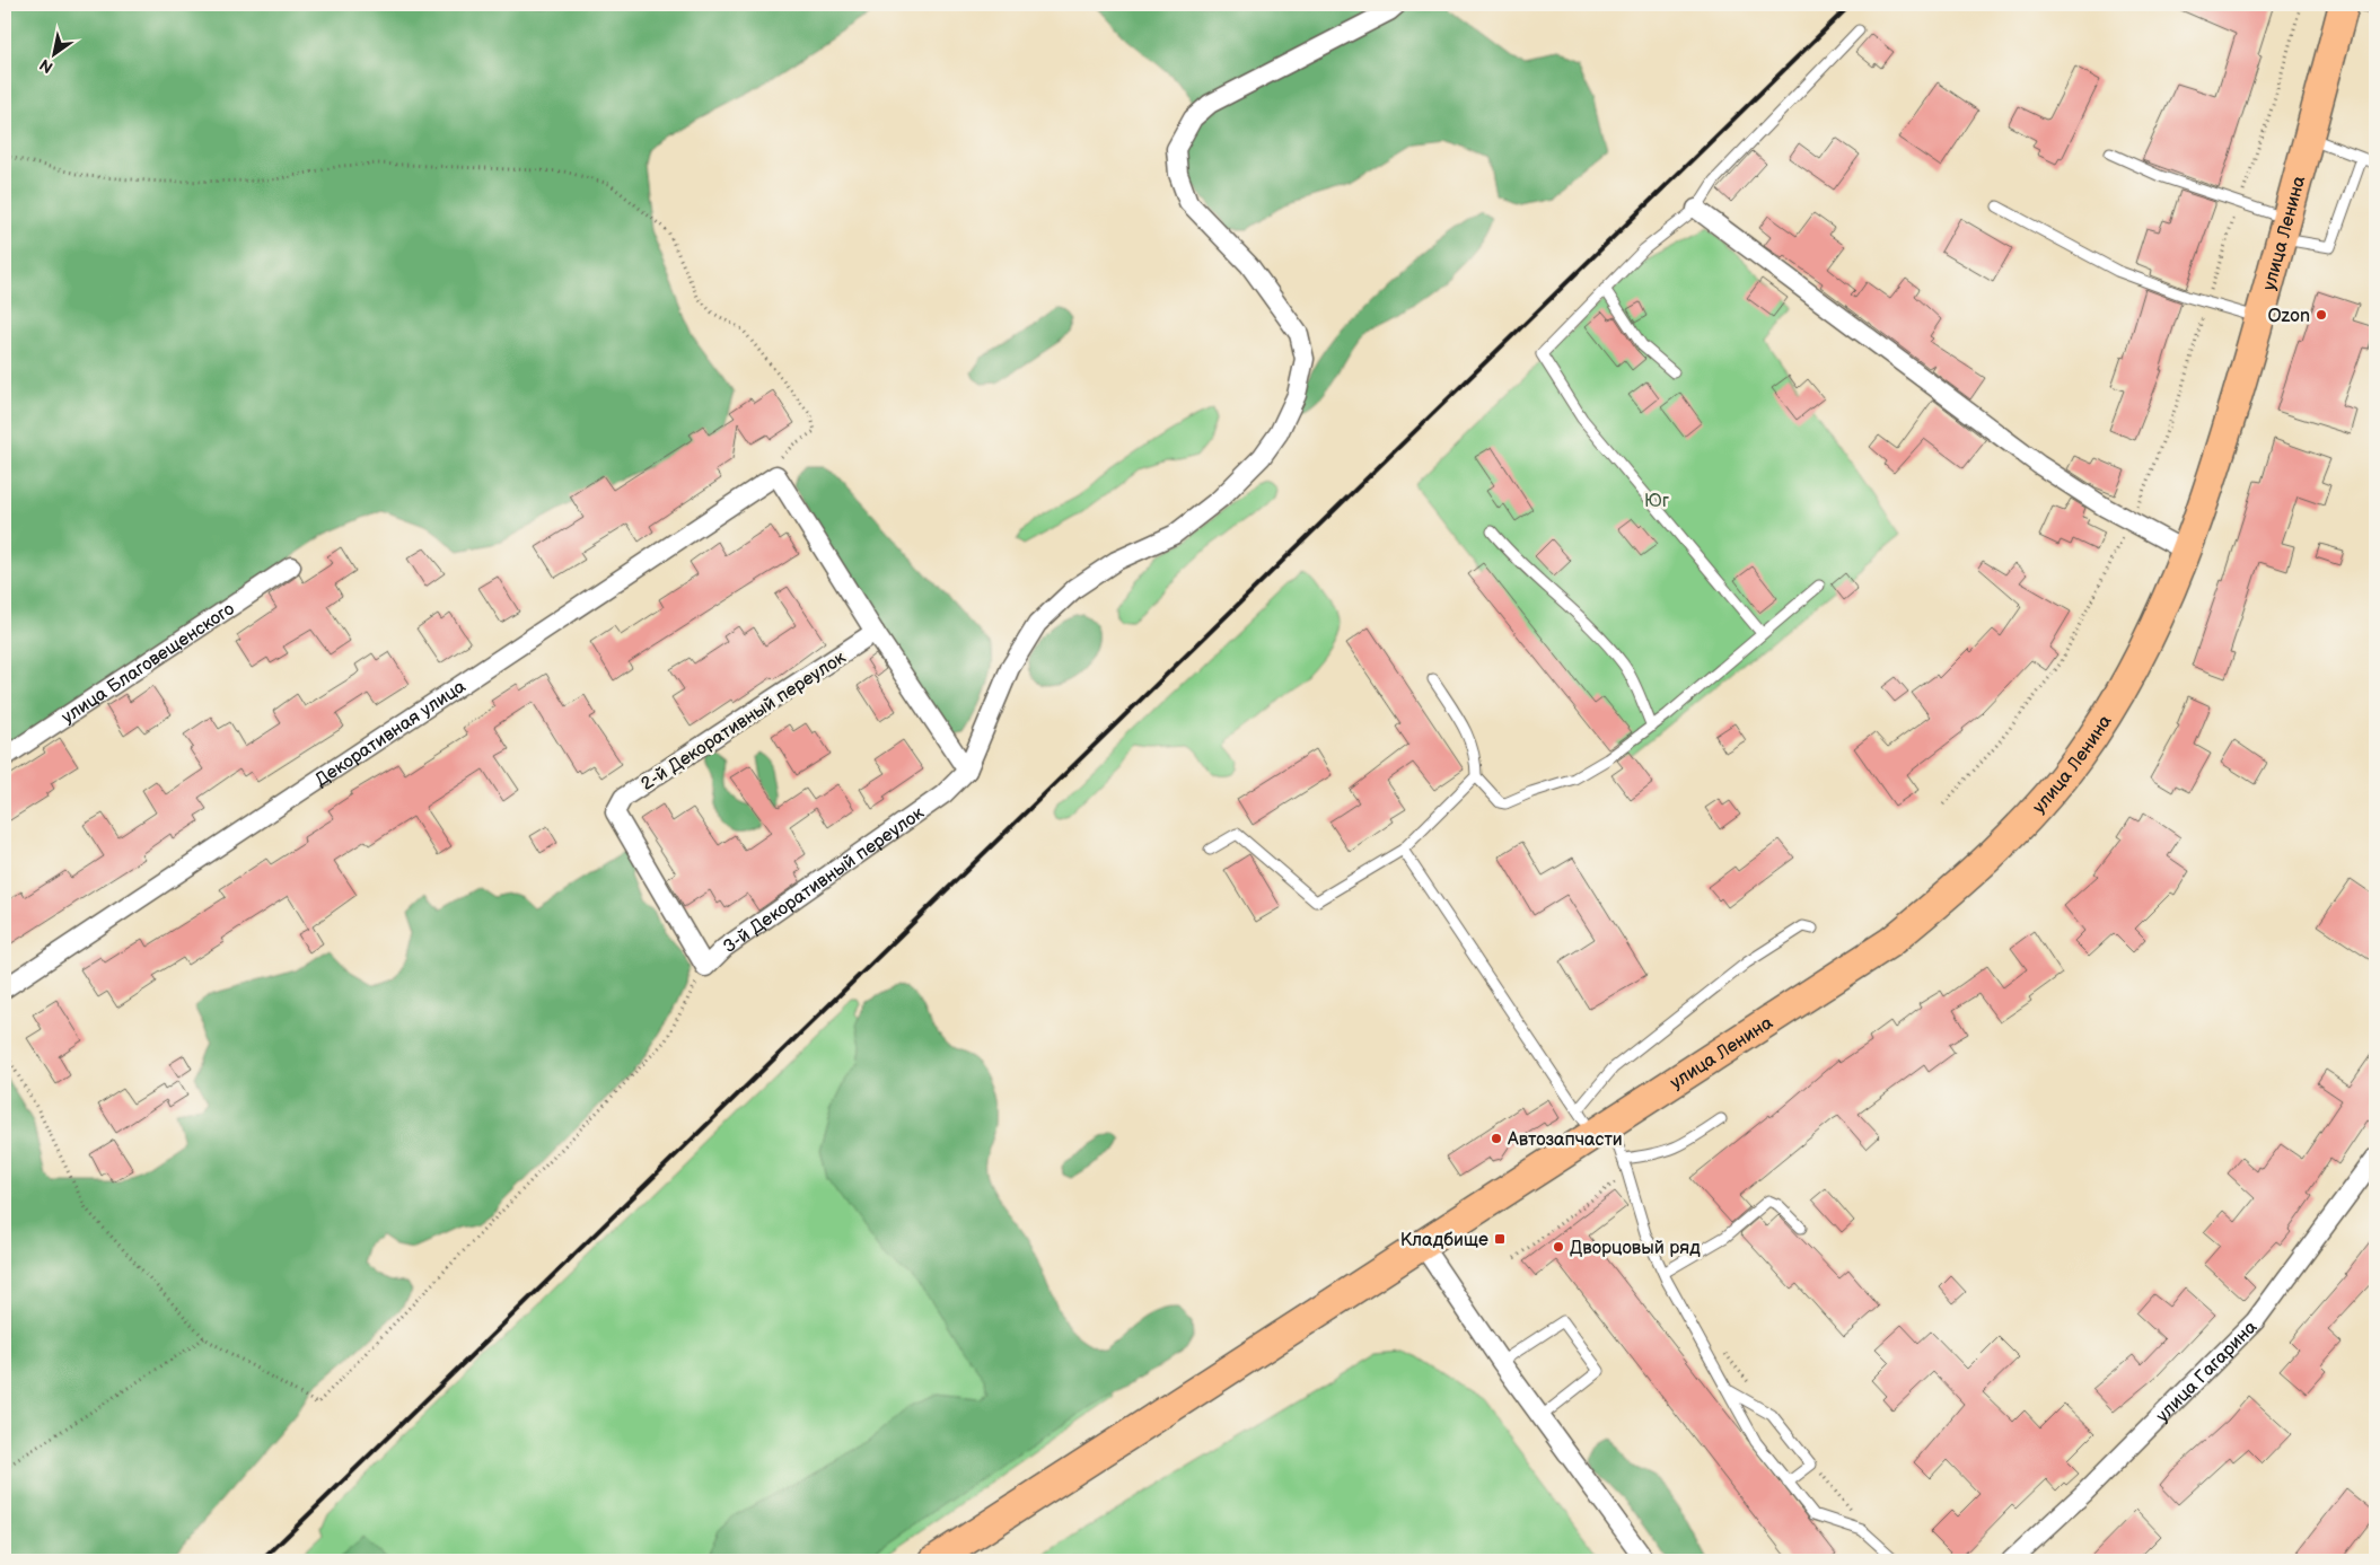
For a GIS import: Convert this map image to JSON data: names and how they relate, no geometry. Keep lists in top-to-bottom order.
{
  "streets": {
    "main road": ["улица Ленина"],
    "street": [
      "улица Благовещенского",
      "2-й Декоративный переулок",
      "Декоративная улица",
      "3-й Декоративный переулок",
      "улица Гагарина"
    ]
  },
  "crossings": [
    ["2-й Декоративный переулок", "3-й Декоративный переулок"]
  ],
  "parks": ["Юг"],
  "places": {
    "other": ["Ozon", "Автозапчасти", "Дворцовый ряд"],
    "transit": ["Кладбище"]
  },
  "north": "bottom left"
}
